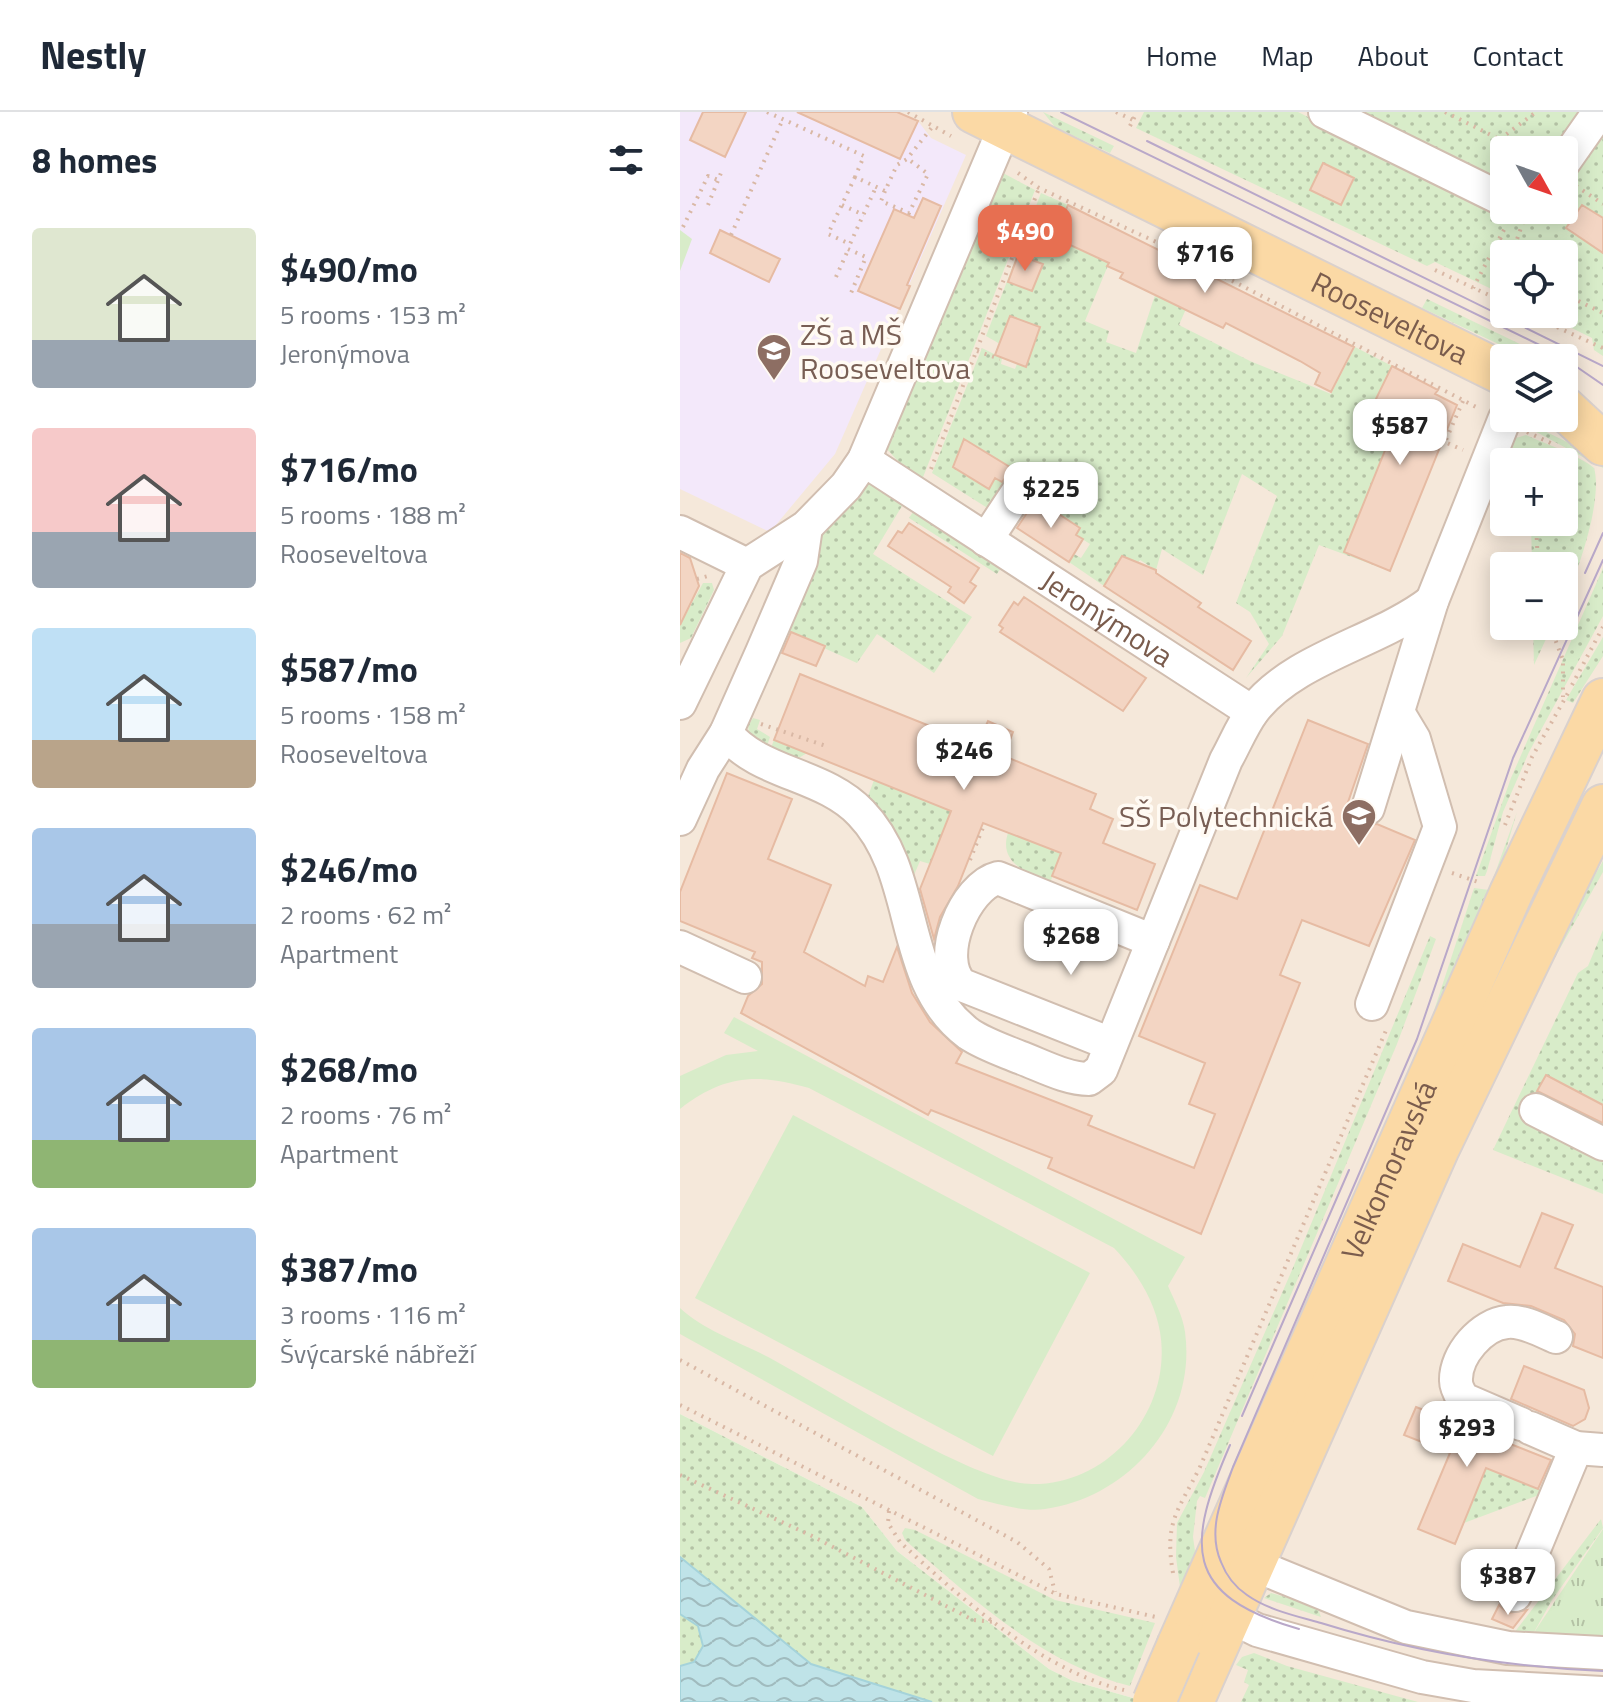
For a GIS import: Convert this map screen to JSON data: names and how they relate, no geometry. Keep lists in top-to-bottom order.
{
  "streets": {
    "main road": ["Rooseveltova", "Velkomoravská"],
    "street": ["Jeronýmova"]
  },
  "places": {
    "school or university": ["ZŠ a MŠ Rooseveltova", "SŠ Polytechnická"]
  },
  "north": "bottom right",
  "page": {
    "header": "Nestly",
    "nav": [
      "Home",
      "Map",
      "About",
      "Contact"
    ],
    "heading": "8 homes",
    "map_buttons": ["+", "−"],
    "price": [
      "$490",
      "$716",
      "$587",
      "$225",
      "$246",
      "$268",
      "$293",
      "$387"
    ],
    "list": [
      {
        "name": "$490/mo",
        "note": "5 rooms · 153 m² · Jeronýmova"
      },
      {
        "name": "$716/mo",
        "note": "5 rooms · 188 m² · Rooseveltova"
      },
      {
        "name": "$587/mo",
        "note": "5 rooms · 158 m² · Rooseveltova"
      },
      {
        "name": "$246/mo",
        "note": "2 rooms · 62 m² · Apartment"
      },
      {
        "name": "$268/mo",
        "note": "2 rooms · 76 m² · Apartment"
      },
      {
        "name": "$387/mo",
        "note": "3 rooms · 116 m² · Švýcarské nábřeží"
      }
    ]
  }
}
